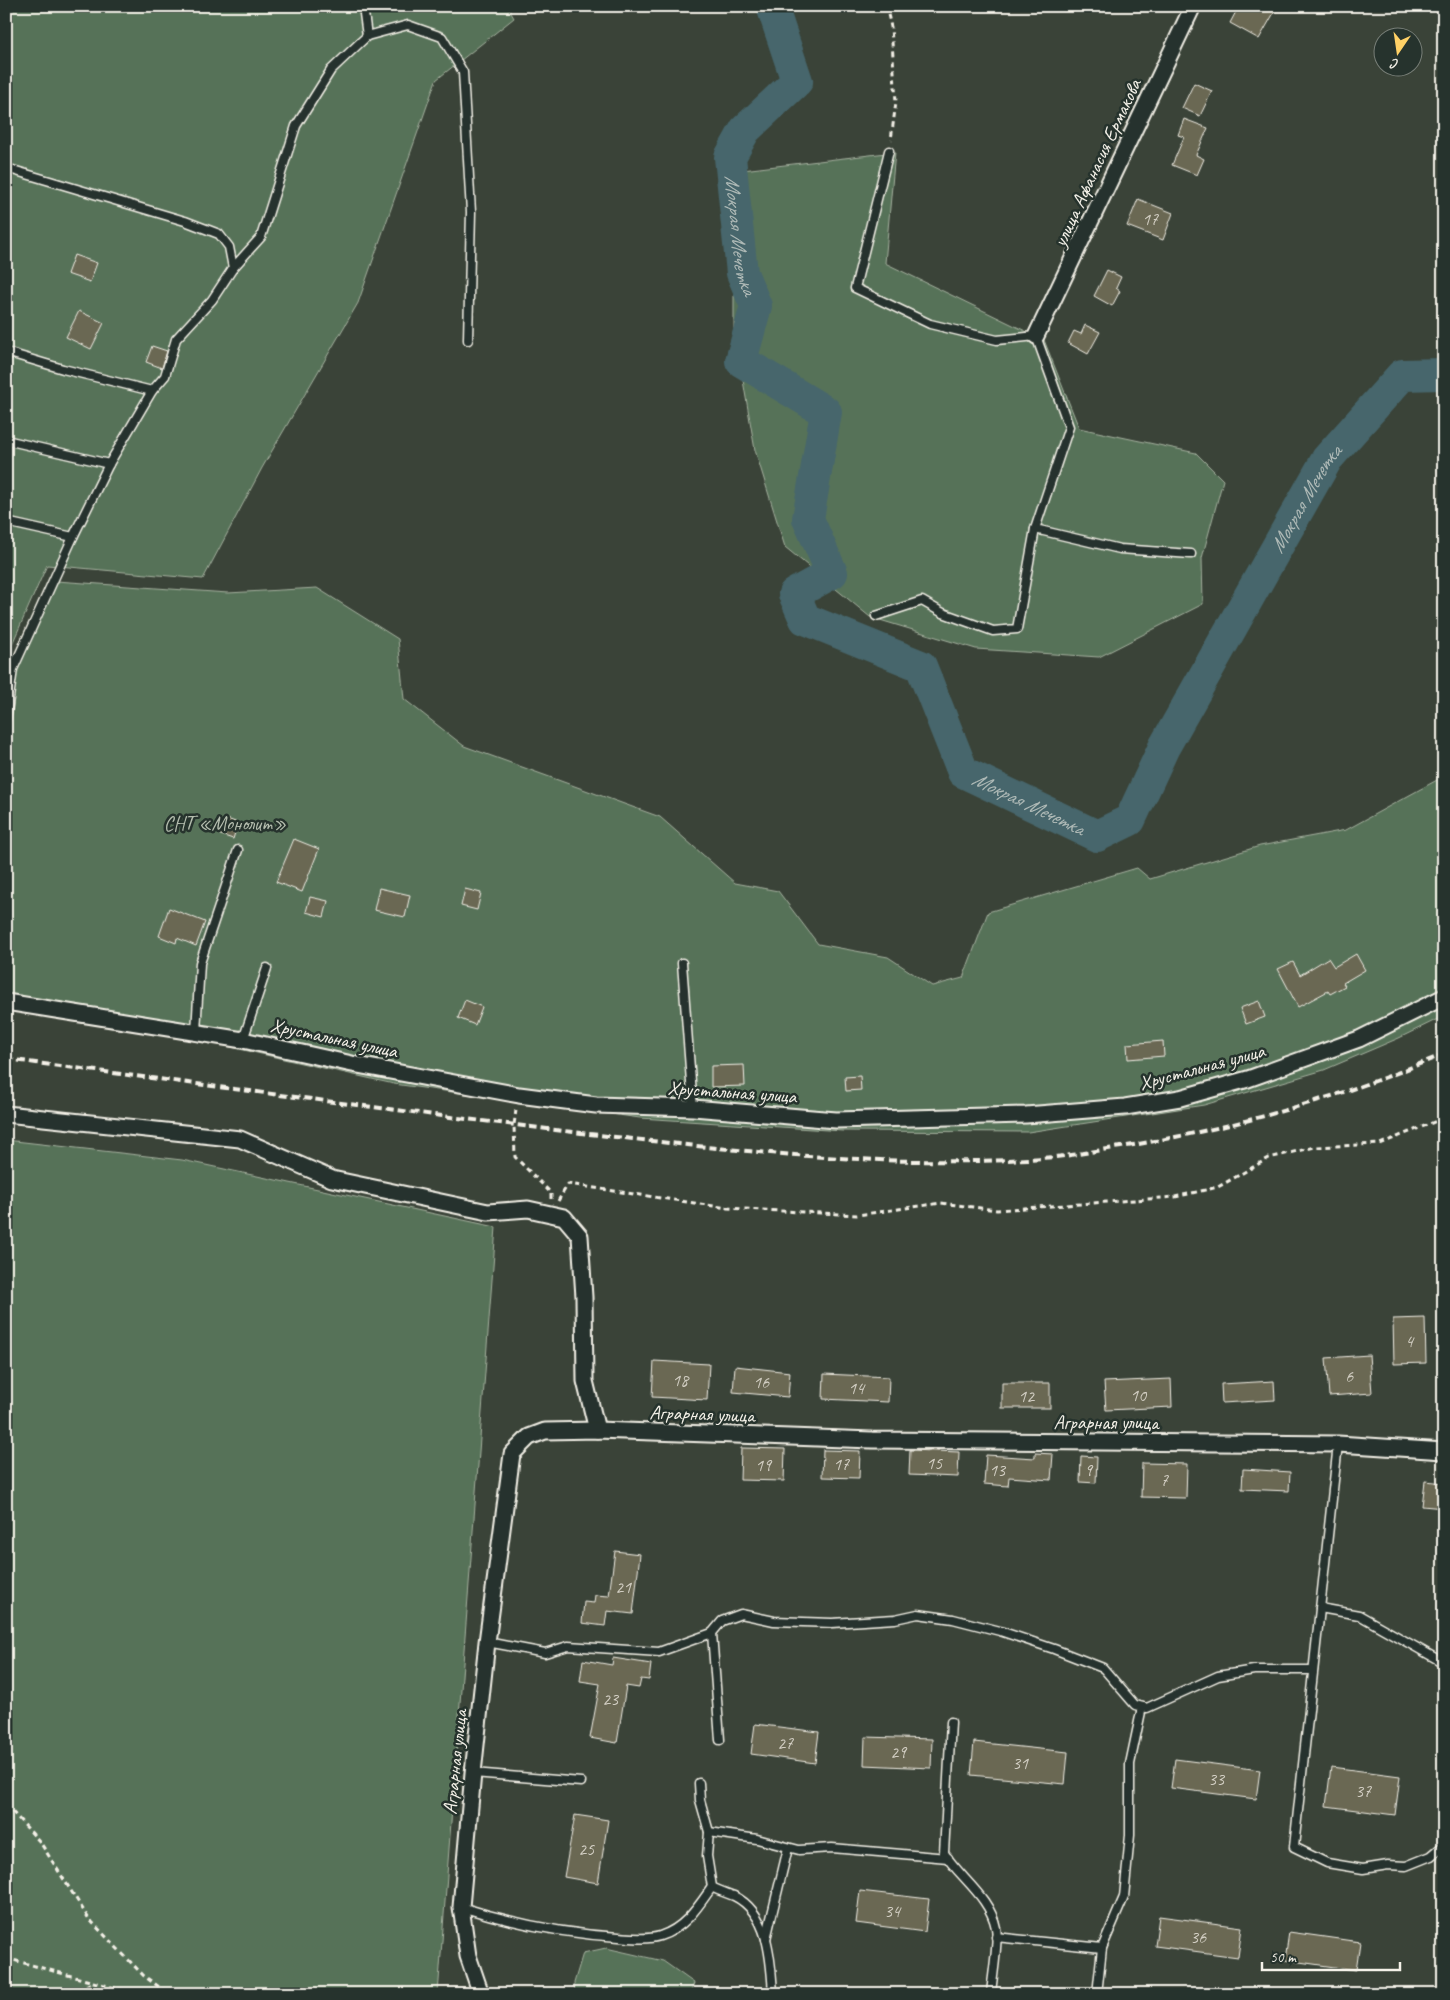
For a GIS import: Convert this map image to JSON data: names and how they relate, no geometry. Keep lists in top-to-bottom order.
{
  "streets": {
    "street": ["улица Афанасия Ермакова", "Хрустальная улица", "Аграрная улица"]
  },
  "water": ["Мокрая Мечетка"],
  "parks": ["СНТ «Монолит»"],
  "house_numbers": [
    "17",
    "4",
    "6",
    "18",
    "16",
    "14",
    "10",
    "12",
    "15",
    "17",
    "19",
    "13",
    "9",
    "7",
    "21",
    "23",
    "27",
    "29",
    "31",
    "33",
    "37",
    "25",
    "34",
    "36"
  ],
  "scale_bar": "50 m",
  "north": "bottom"
}
